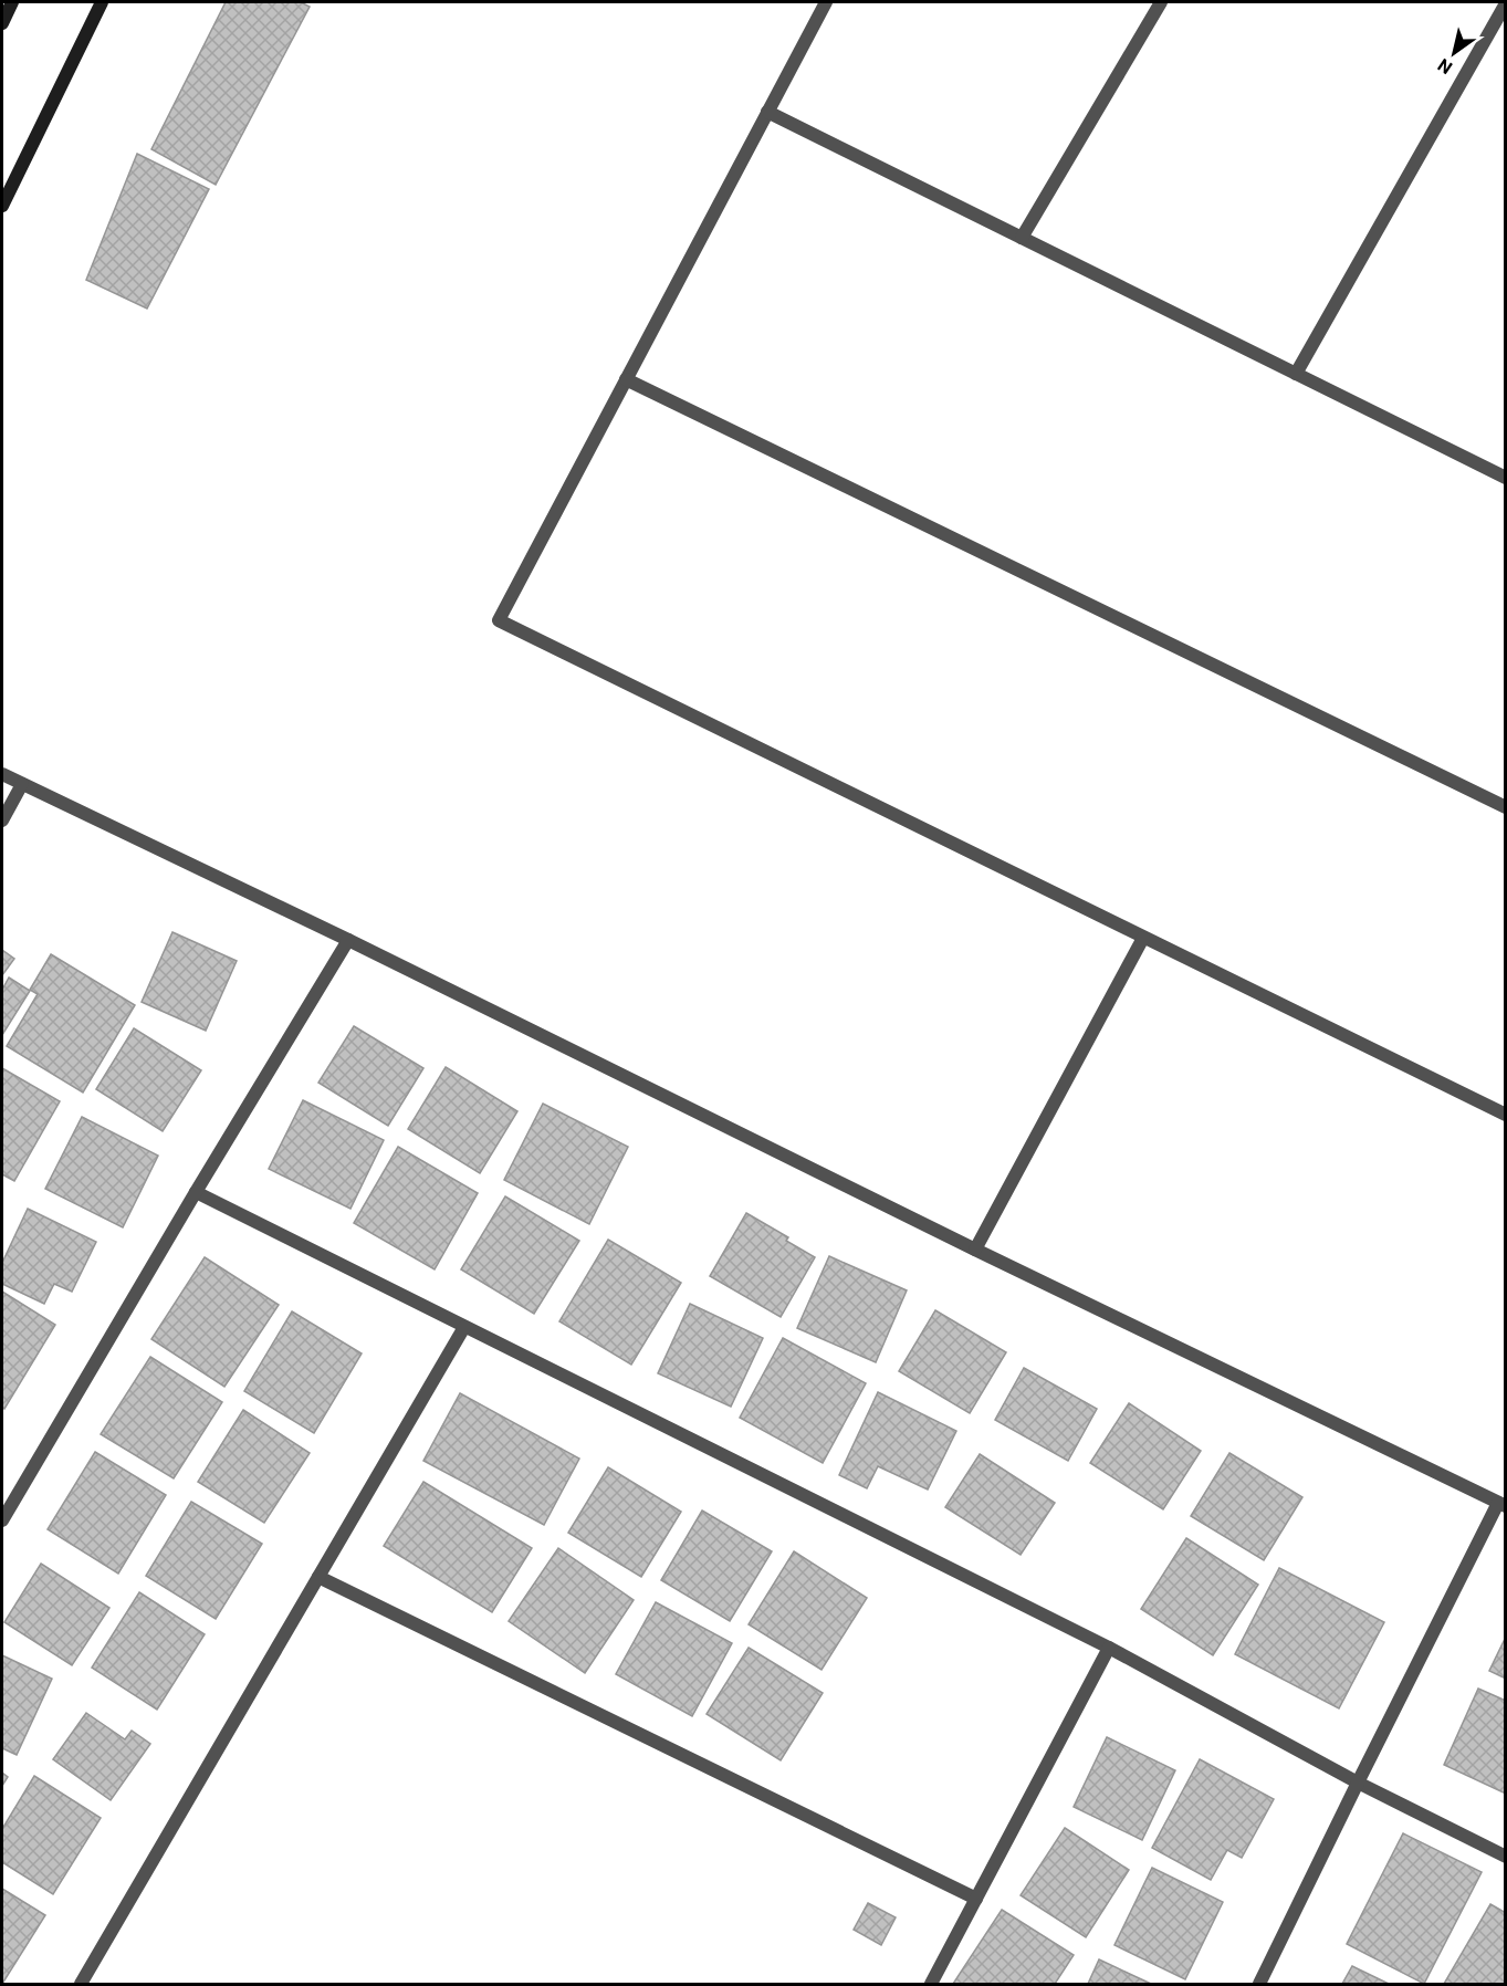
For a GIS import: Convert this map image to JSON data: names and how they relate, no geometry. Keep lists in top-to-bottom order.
{
  "north": "bottom left"
}
